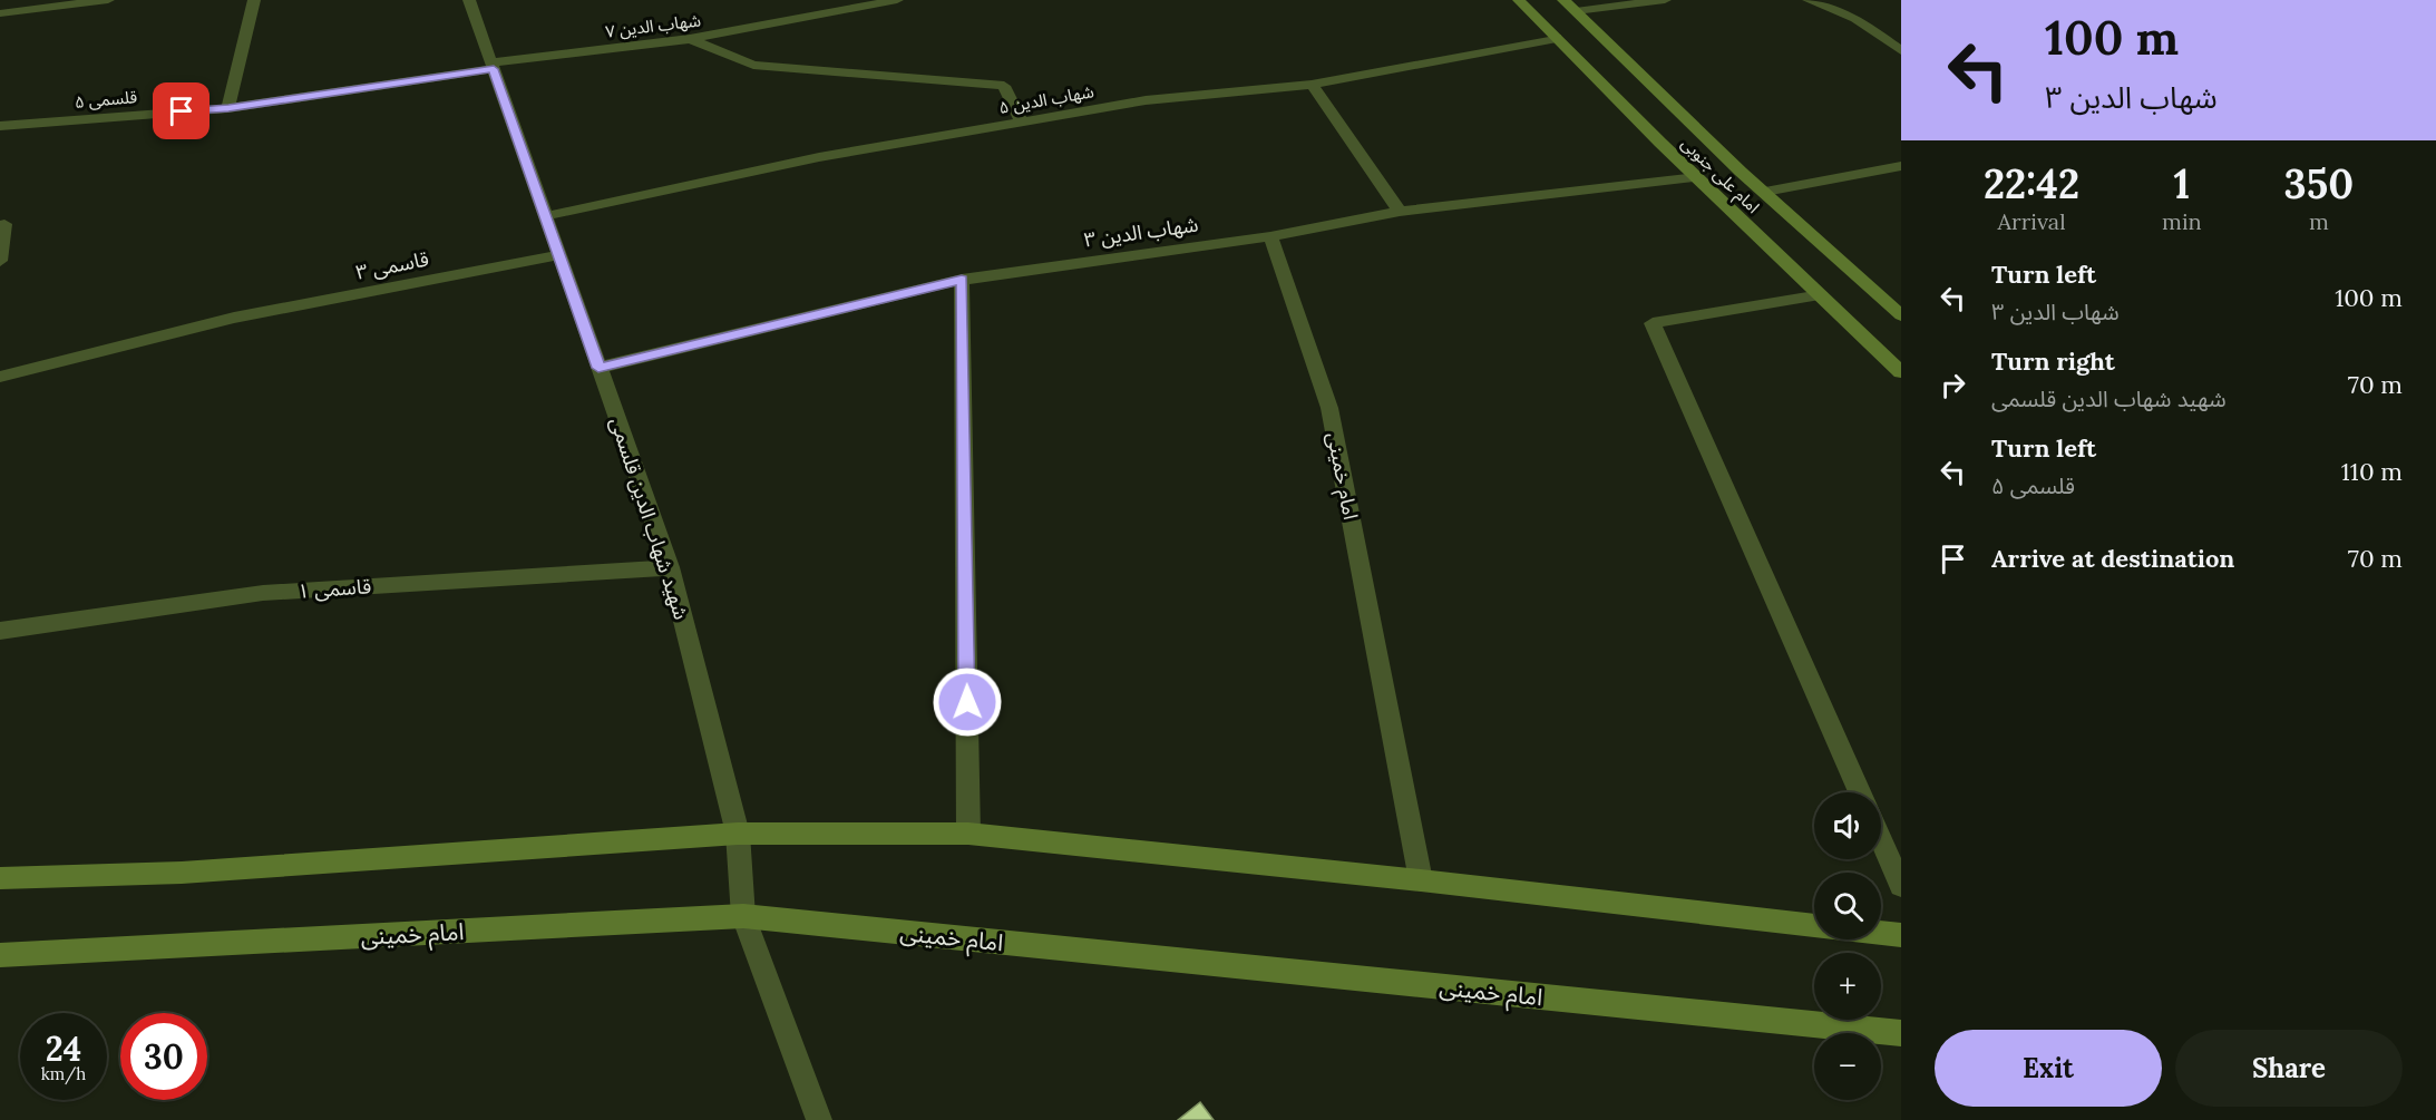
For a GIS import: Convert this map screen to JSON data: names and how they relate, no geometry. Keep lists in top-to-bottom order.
{
  "streets": {
    "street": [
      "شهاب الدین ۷",
      "قلسمی ۵",
      "شهاب الدین ۵",
      "امام علی جنوبی",
      "شهاب الدین ۳",
      "قاسمی ۳",
      "امام خمینی",
      "شهید شهاب الدین قلسمی",
      "قاسمی ۱"
    ]
  },
  "crossings": [
    ["شهاب الدین ۷", "قلسمی ۵"],
    ["شهاب الدین ۷", "شهید شهاب الدین قلسمی"],
    ["قلسمی ۵", "شهید شهاب الدین قلسمی"],
    ["شهاب الدین ۵", "امام علی جنوبی"],
    ["شهاب الدین ۵", "شهید شهاب الدین قلسمی"],
    ["امام علی جنوبی", "شهاب الدین ۳"],
    ["شهاب الدین ۳", "امام خمینی"],
    ["شهاب الدین ۳", "شهید شهاب الدین قلسمی"],
    ["قاسمی ۳", "شهید شهاب الدین قلسمی"],
    ["امام خمینی", "شهید شهاب الدین قلسمی"],
    ["شهید شهاب الدین قلسمی", "قاسمی ۱"]
  ],
  "page": {
    "turn": ["100 m", "شهاب الدین ۳"],
    "eta": [
      "22:42",
      "Arrival",
      "1",
      "min",
      "350",
      "m"
    ],
    "list": [
      {
        "name": "Turn left",
        "note": "شهاب الدین ۳",
        "value": "100 m"
      },
      {
        "name": "Turn right",
        "note": "شهید شهاب الدین قلسمی",
        "value": "70 m"
      },
      {
        "name": "Turn left",
        "note": "قلسمی ۵",
        "value": "110 m"
      },
      {
        "name": "Arrive at destination",
        "value": "70 m"
      }
    ],
    "map_buttons": ["+", "−"],
    "speed": "24 km/h",
    "limit": "30",
    "buttons": ["Exit", "Share"]
  }
}
